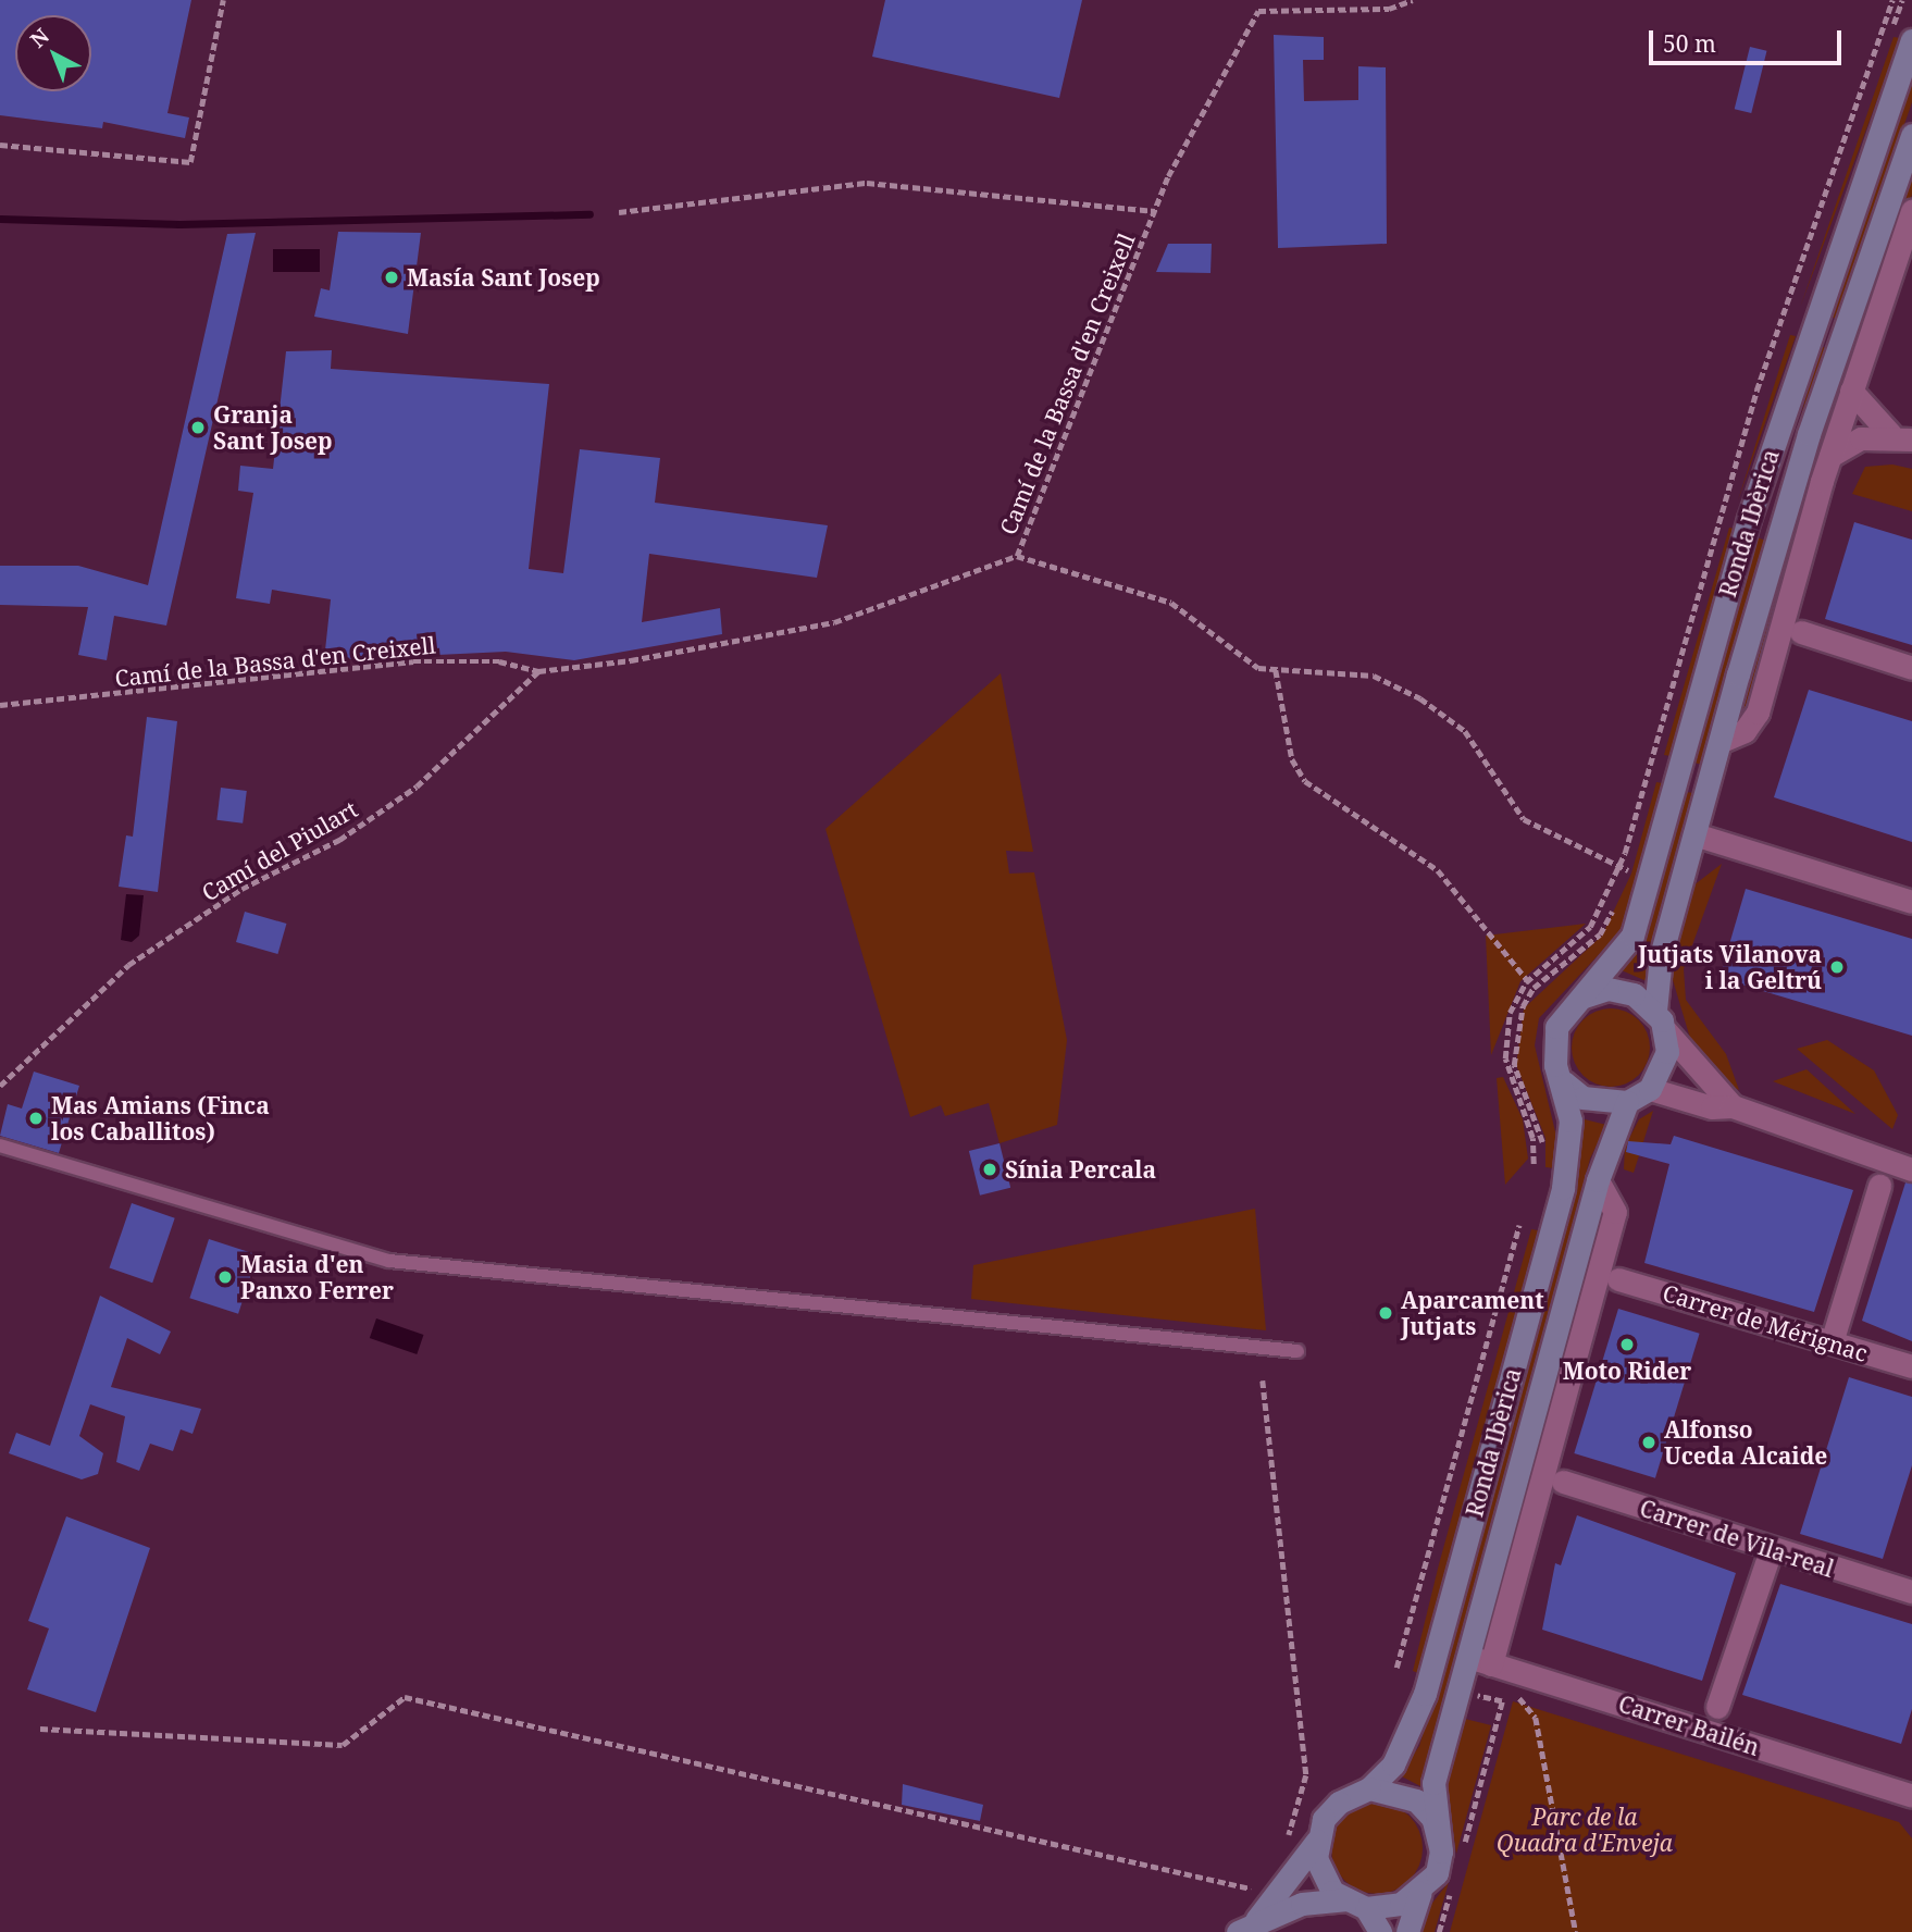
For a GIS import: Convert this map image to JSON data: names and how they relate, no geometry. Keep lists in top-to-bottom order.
{
  "streets": {
    "street": [
      "Ronda Ibèrica",
      "Carrer de Mérignac",
      "Carrer de Vila-real",
      "Carrer Bailén"
    ],
    "path": ["Camí de la Bassa d'en Creixell", "Camí del Piulart"]
  },
  "crossings": [
    ["Camí de la Bassa d'en Creixell", "Camí del Piulart"],
    ["Ronda Ibèrica", "Carrer Bailén"]
  ],
  "parks": ["Parc de la Quadra d'Enveja"],
  "places": [
    "Masía Sant Josep",
    "Granja Sant Josep",
    "Jutjats Vilanova i la Geltrú",
    "Mas Amians (Finca los Caballitos)",
    "Sínia Percala",
    "Masia d'en Panxo Ferrer",
    "Aparcament Jutjats",
    "Moto Rider",
    "Alfonso Uceda Alcaide"
  ],
  "scale_bar": "50 m",
  "north": "top left"
}
